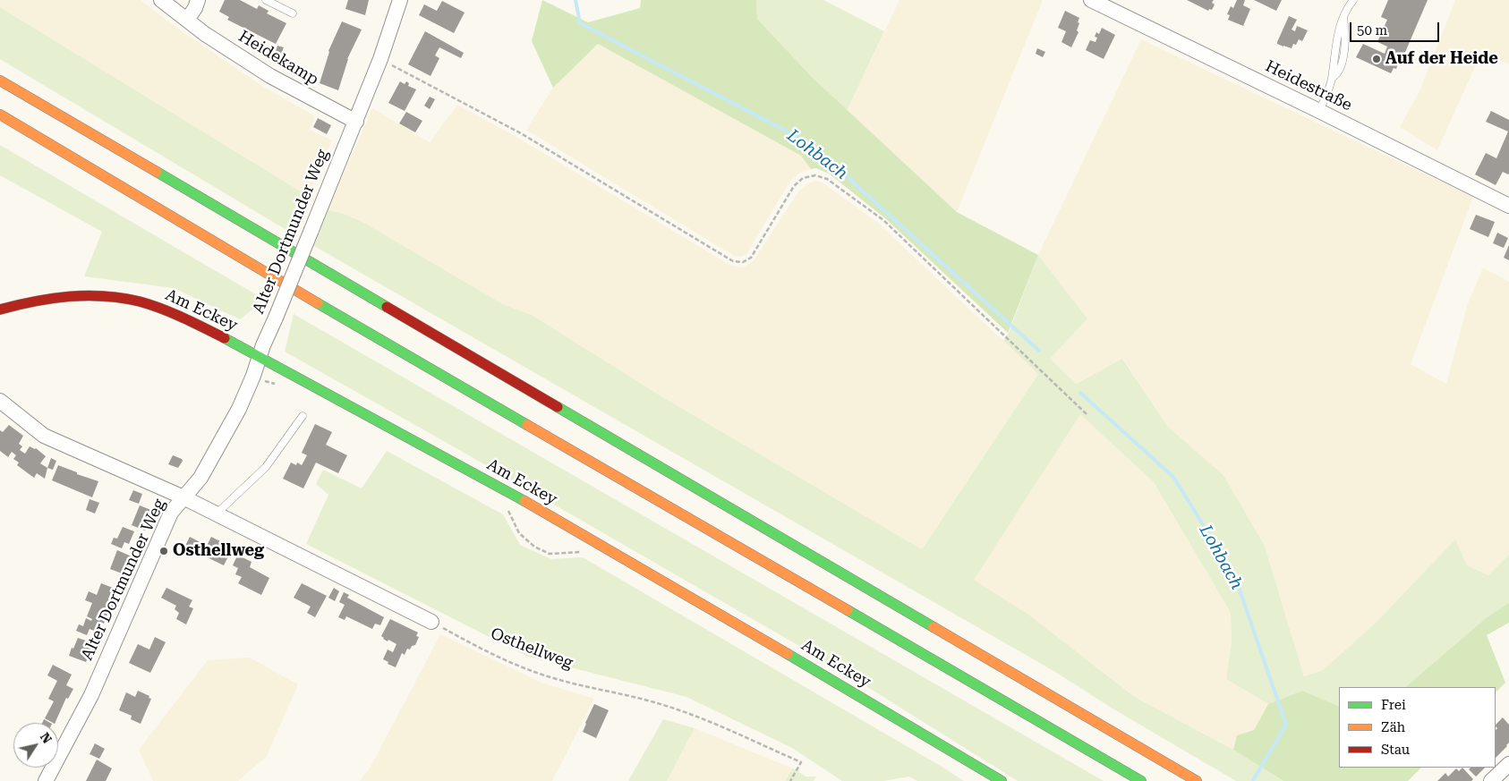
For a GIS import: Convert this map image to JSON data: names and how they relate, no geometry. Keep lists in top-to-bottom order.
{
  "streets": {
    "main road": ["Am Eckey"],
    "street": ["Heidekamp", "Heidestraße", "Alter Dortmunder Weg"],
    "path": ["Osthellweg"]
  },
  "crossings": [
    ["Heidekamp", "Alter Dortmunder Weg"],
    ["Alter Dortmunder Weg", "Am Eckey"]
  ],
  "water": ["Lohbach"],
  "places": ["Auf der Heide", "Osthellweg"],
  "legend": ["Frei", "Zäh", "Stau"],
  "scale_bar": "50 m",
  "north": "top right"
}
